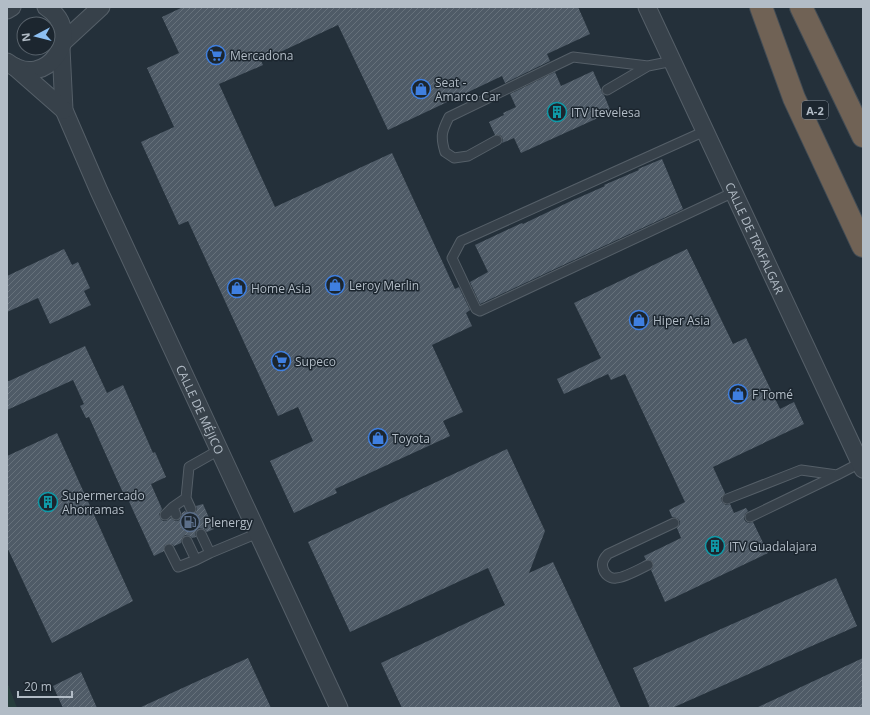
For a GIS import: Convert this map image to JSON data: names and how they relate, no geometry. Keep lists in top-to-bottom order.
{
  "streets": {
    "highway": ["A-2"],
    "street": ["CALLE DE TRAFALGAR", "CALLE DE MÉJICO"]
  },
  "places": {
    "supermarket": ["Mercadona", "Supeco"],
    "shop": [
      "Seat - Amarco Car",
      "Leroy Merlin",
      "Home Asia",
      "Hiper Asia",
      "F Tomé",
      "Toyota"
    ],
    "building": ["ITV Itevelesa", "Supermercado Ahorramas", "ITV Guadalajara"],
    "fuel station": ["Plenergy"]
  },
  "scale_bar": "20 m",
  "north": "left"
}
